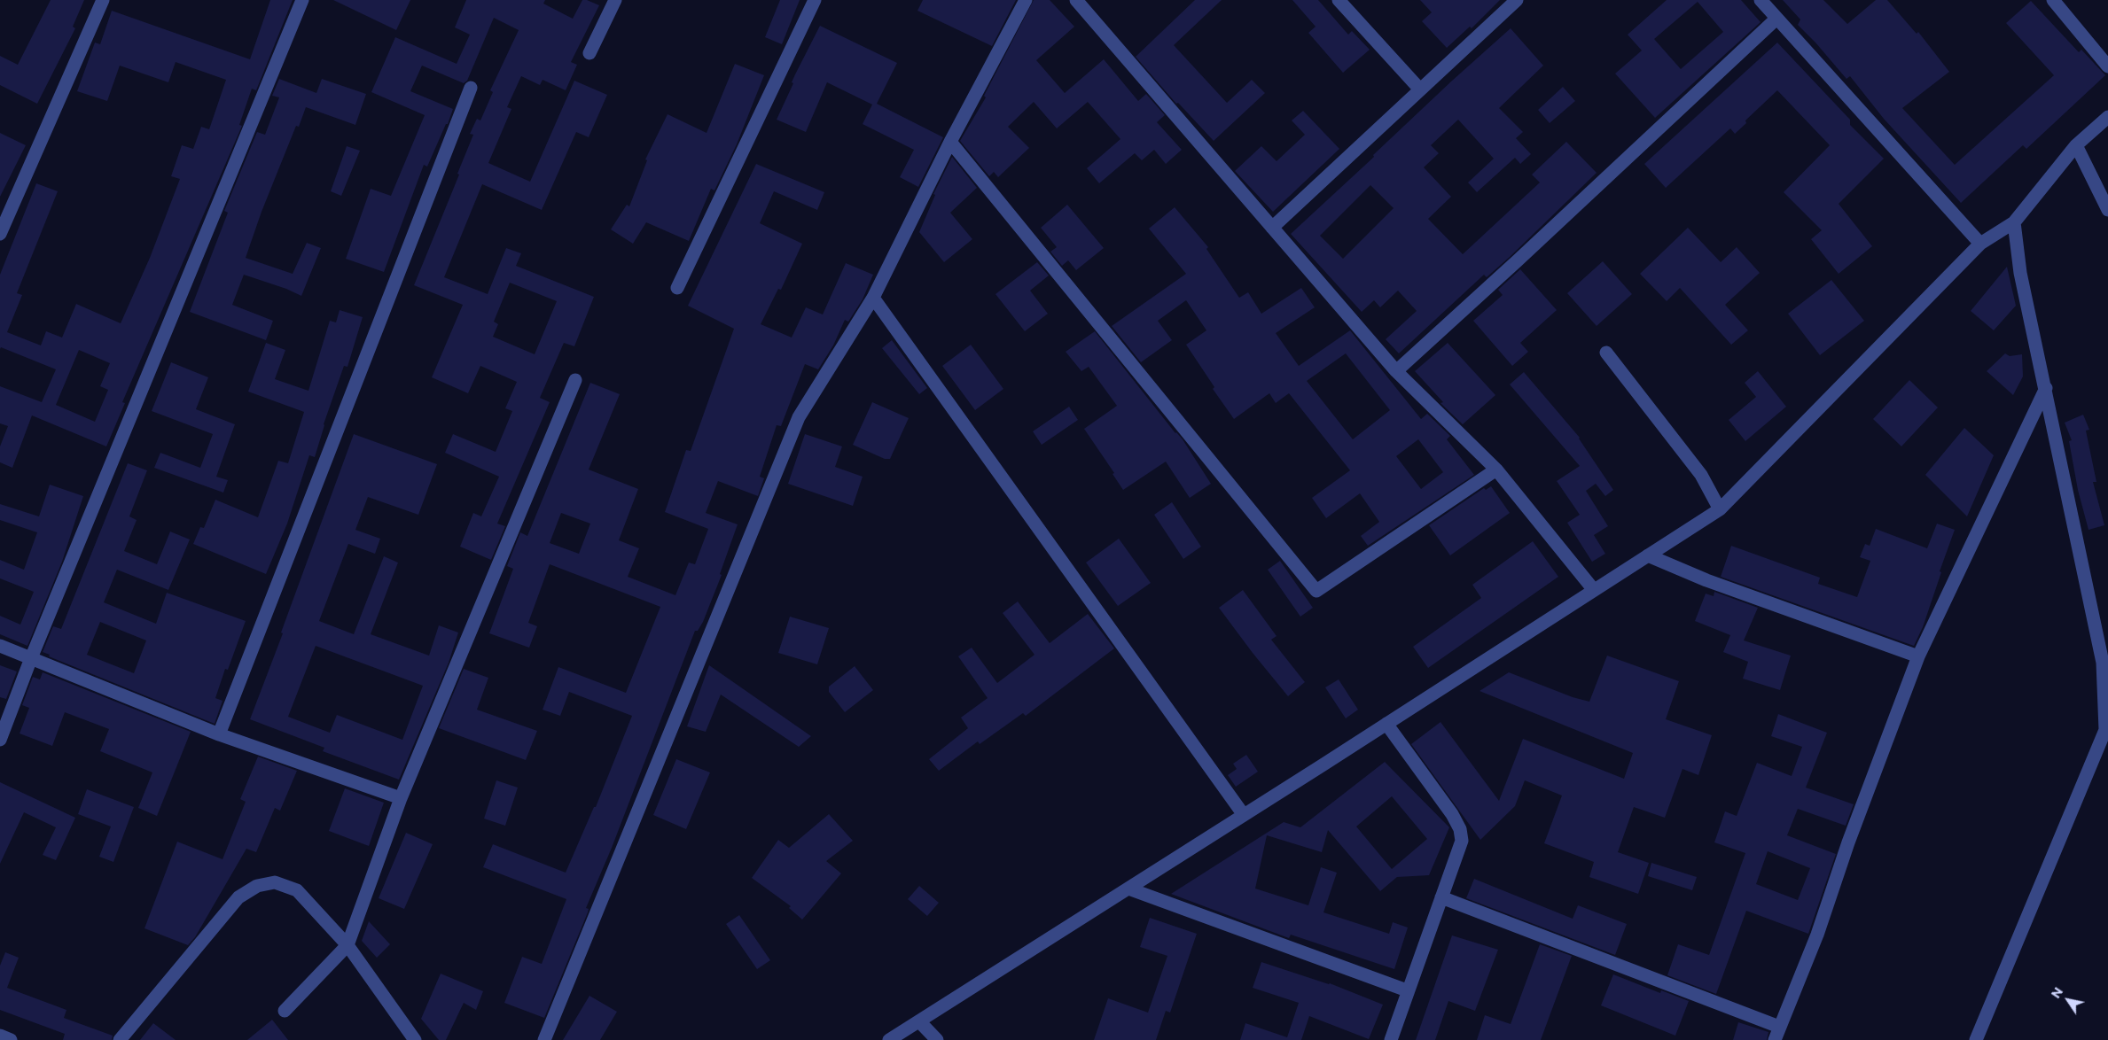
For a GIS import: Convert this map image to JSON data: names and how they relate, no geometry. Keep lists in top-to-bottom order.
{
  "north": "top left"
}
